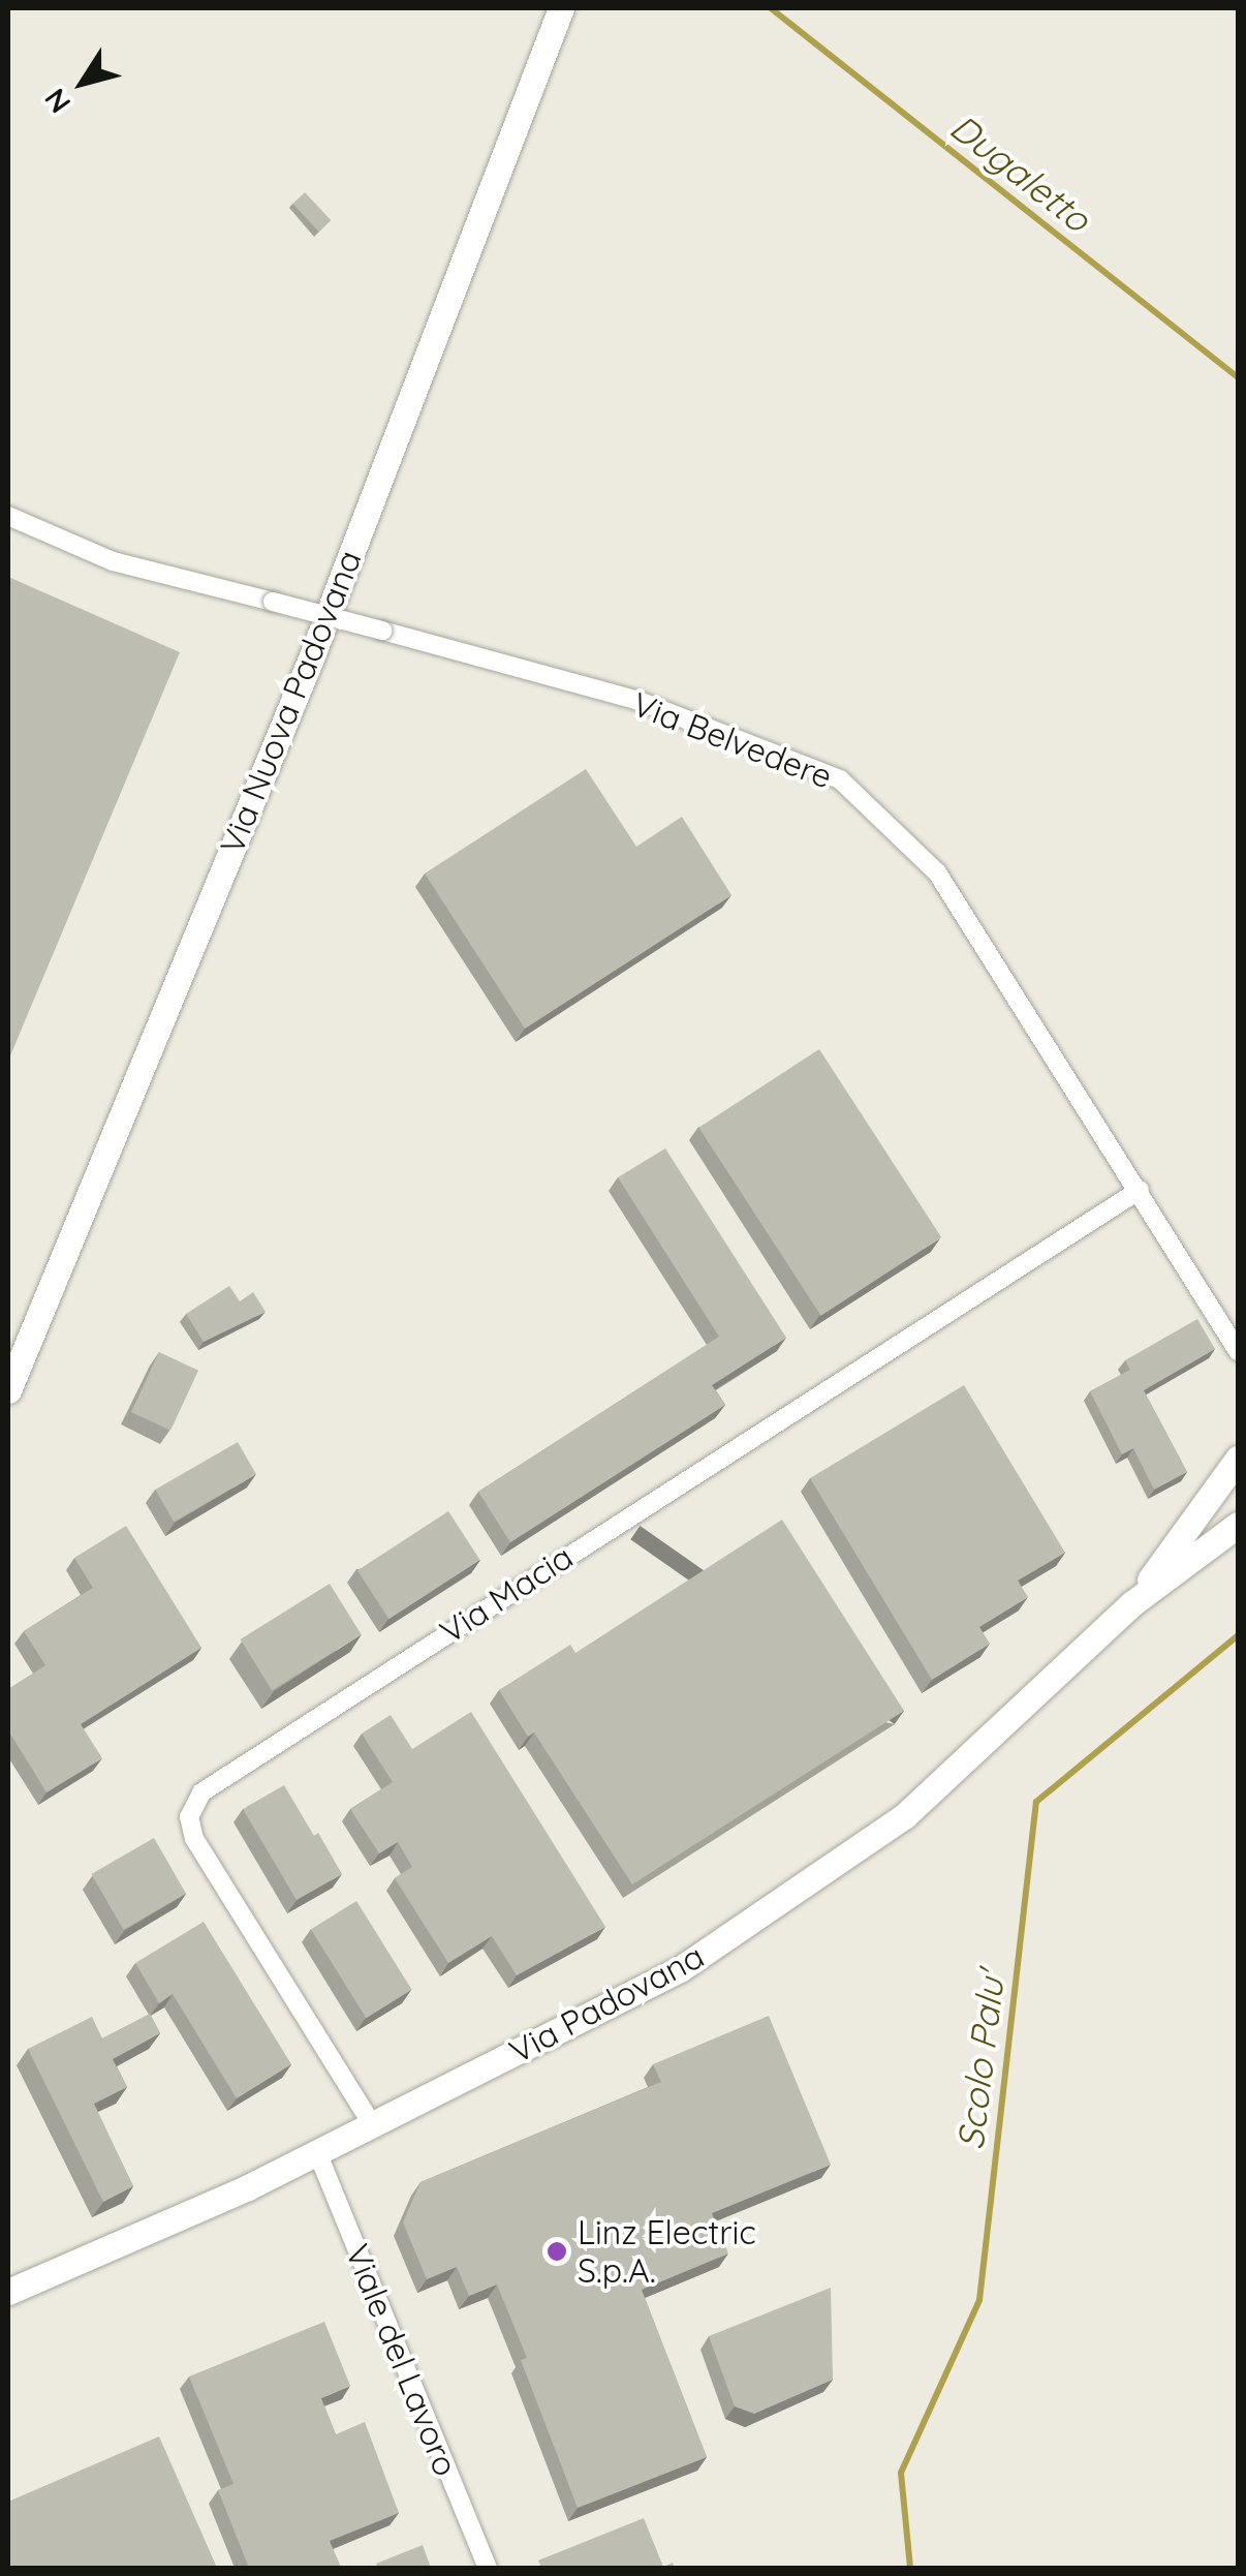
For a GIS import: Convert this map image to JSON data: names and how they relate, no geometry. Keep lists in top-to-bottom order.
{
  "streets": {
    "street": [
      "Via Nuova Padovana",
      "Via Belvedere",
      "Via Macia",
      "Via Padovana",
      "Viale del Lavoro"
    ]
  },
  "crossings": [
    ["Via Belvedere", "Via Macia"],
    ["Via Macia", "Via Padovana"],
    ["Via Padovana", "Viale del Lavoro"]
  ],
  "water": ["Dugaletto", "Scolo Palu'"],
  "places": ["Linz Electric S.p.A."],
  "north": "bottom left"
}
